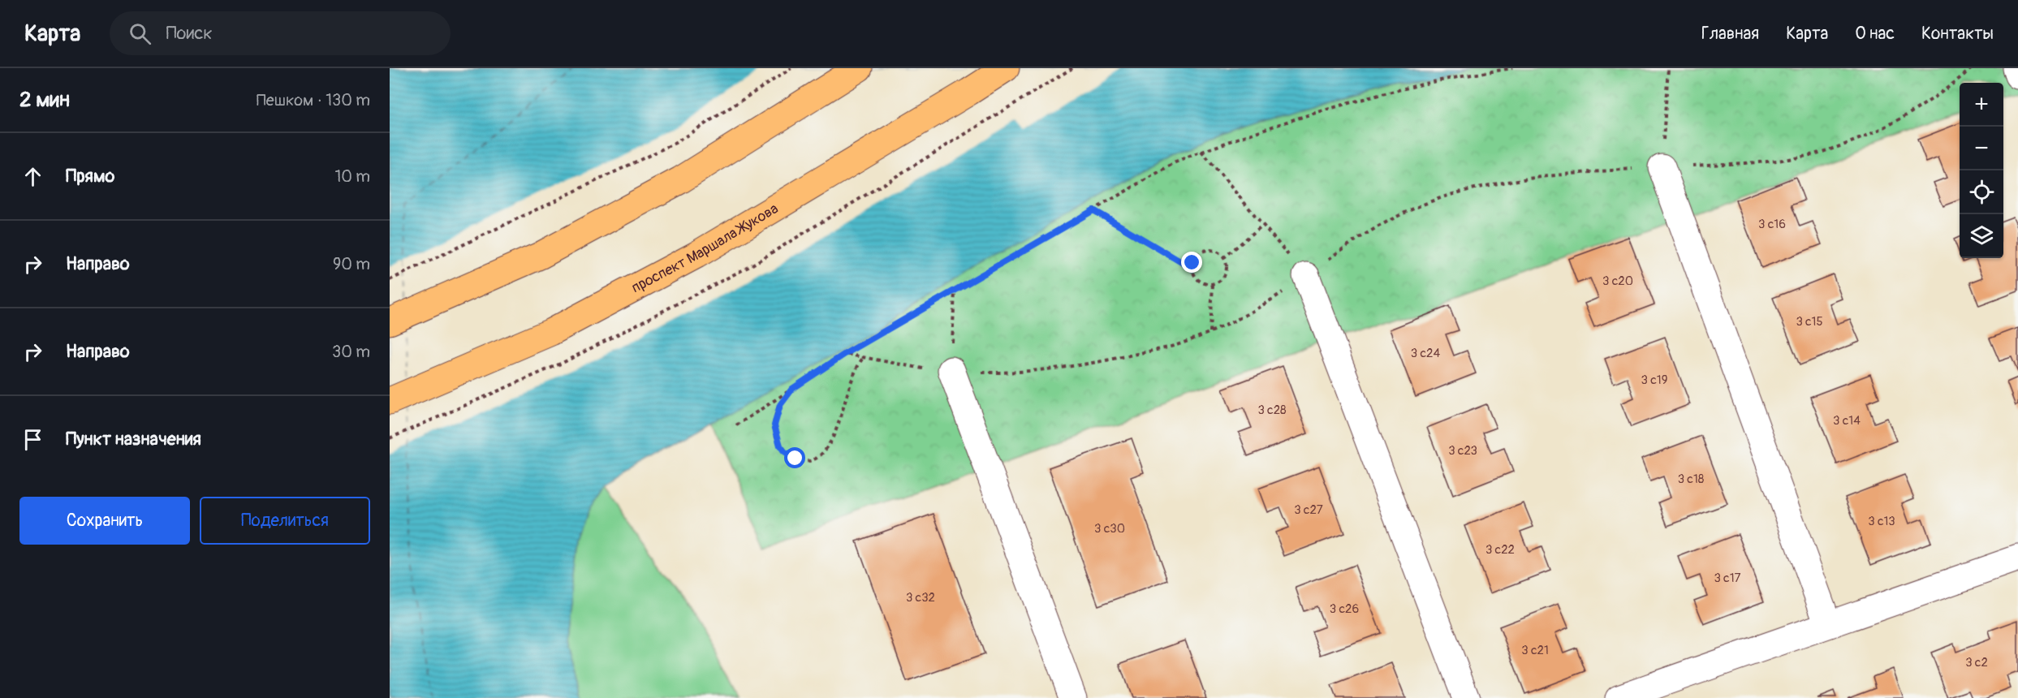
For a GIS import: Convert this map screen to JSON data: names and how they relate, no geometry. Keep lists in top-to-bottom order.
{
  "streets": {
    "main road": ["проспект Маршала Жукова"]
  },
  "house_numbers": [
    "3 с16",
    "3 с20",
    "3 с15",
    "3 с24",
    "3 с19",
    "3 с28",
    "3 с14",
    "3 с23",
    "3 с18",
    "3 с27",
    "3 с13",
    "3 с30",
    "3 с22",
    "3 с17",
    "3 с32",
    "3 с26",
    "3 с21",
    "3 с2"
  ],
  "page": {
    "header": "Карта",
    "search": "Поиск",
    "nav": [
      "Главная",
      "Карта",
      "О нас",
      "Контакты"
    ],
    "heading": ["2 мин", "Пешком · 130 m"],
    "map_buttons": ["+", "−"],
    "list": [
      ["Прямо", "10 m"],
      ["Направо", "90 m"],
      ["Направо", "30 m"],
      "Пункт назначения"
    ],
    "buttons": ["Сохранить", "Поделиться"]
  }
}
